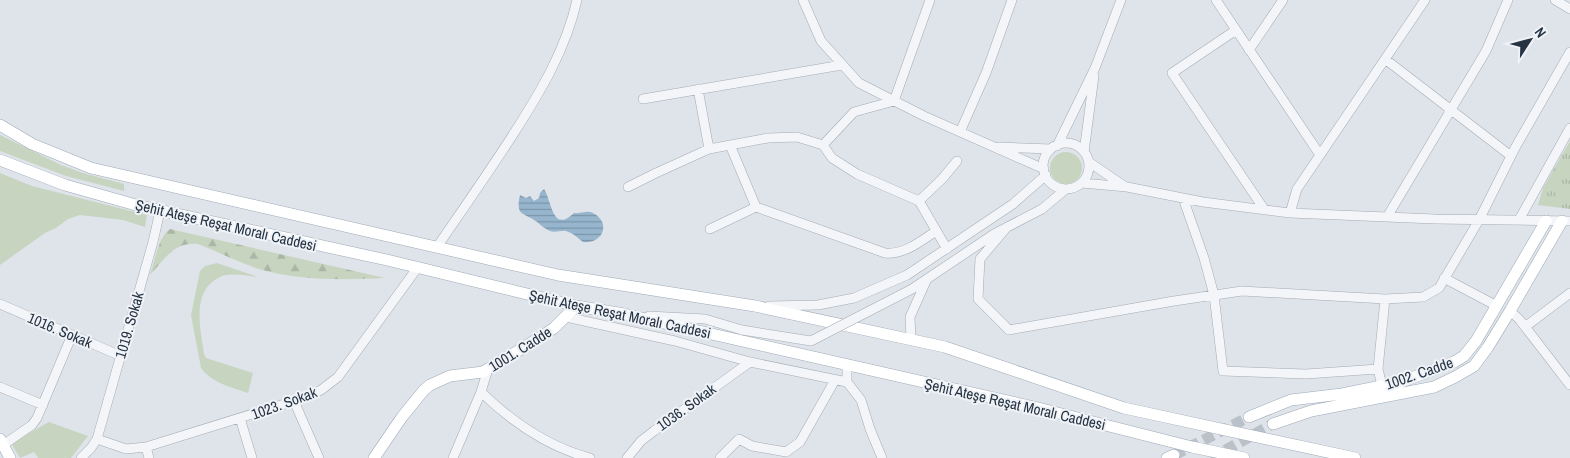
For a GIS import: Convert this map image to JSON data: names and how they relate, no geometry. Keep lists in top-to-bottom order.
{
  "streets": {
    "main road": ["Şehit Ateşe Reşat Moralı Caddesi", "1001. Cadde", "1002. Cadde"],
    "street": [
      "1019. Sokak",
      "1016. Sokak",
      "1023. Sokak",
      "1036. Sokak"
    ]
  },
  "crossings": [
    ["Şehit Ateşe Reşat Moralı Caddesi", "1019. Sokak"],
    ["Şehit Ateşe Reşat Moralı Caddesi", "1001. Cadde"],
    ["Şehit Ateşe Reşat Moralı Caddesi", "1023. Sokak"],
    ["1019. Sokak", "1016. Sokak"],
    ["1019. Sokak", "1023. Sokak"]
  ],
  "north": "top right"
}
